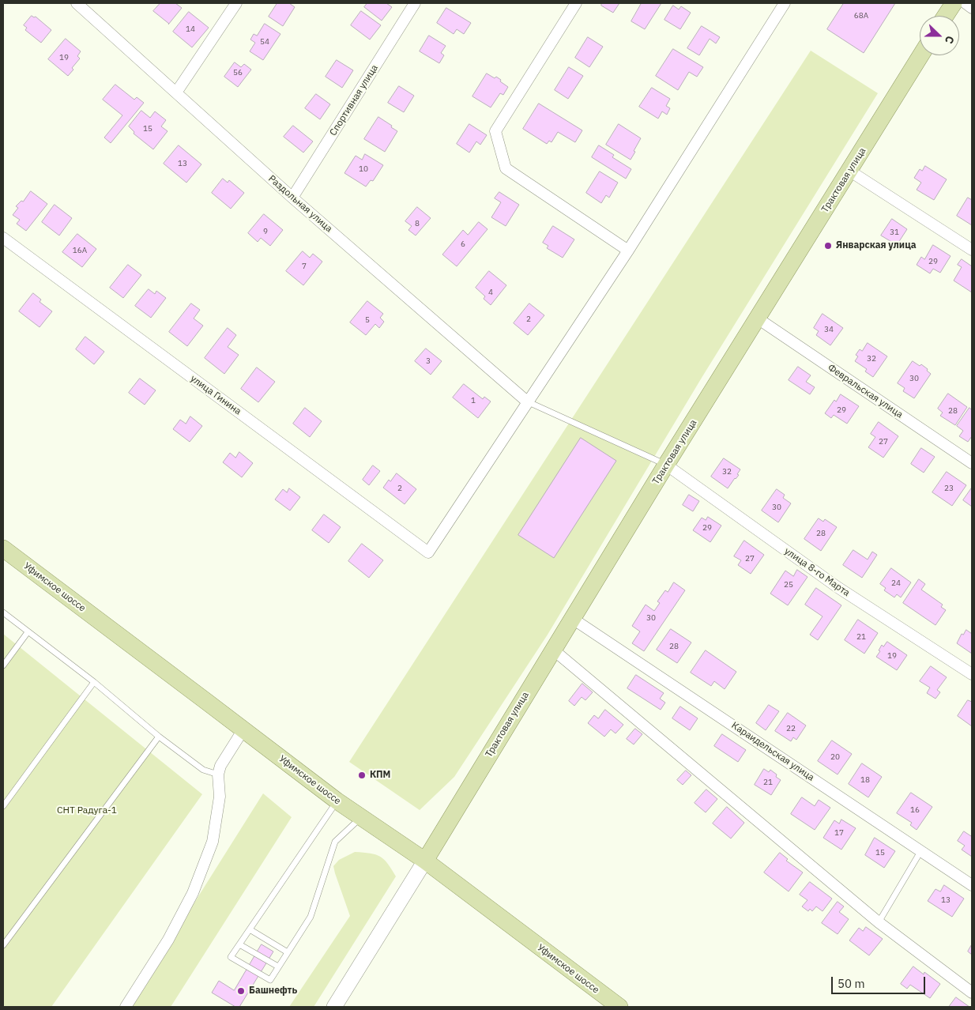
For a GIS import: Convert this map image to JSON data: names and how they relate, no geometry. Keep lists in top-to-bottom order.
{
  "streets": {
    "main road": ["Трактовая улица", "Уфимское шоссе"],
    "street": [
      "Спортивная улица",
      "Раздольная улица",
      "Февральская улица",
      "улица Гинина",
      "улица 8-го Марта",
      "Караидельская улица"
    ]
  },
  "crossings": [
    ["Спортивная улица", "Раздольная улица"],
    ["Трактовая улица", "Февральская улица"],
    ["Трактовая улица", "улица 8-го Марта"],
    ["Трактовая улица", "Уфимское шоссе"],
    ["Трактовая улица", "Караидельская улица"],
    ["Раздольная улица", "улица Гинина"]
  ],
  "parks": ["СНТ Радуга-1"],
  "places": ["Январская улица", "КПМ", "Башнефть"],
  "house_numbers": [
    "68А",
    "14",
    "54",
    "19",
    "56",
    "15",
    "13",
    "10",
    "8",
    "9",
    "31",
    "6",
    "16А",
    "29",
    "7",
    "4",
    "2",
    "5",
    "34",
    "32",
    "3",
    "30",
    "1",
    "29",
    "28",
    "27",
    "32",
    "2",
    "23",
    "30",
    "29",
    "28",
    "27",
    "24",
    "25",
    "30",
    "21",
    "28",
    "19",
    "22",
    "20",
    "18",
    "21",
    "16",
    "17",
    "15",
    "13"
  ],
  "scale_bar": "50 m",
  "north": "right"
}
